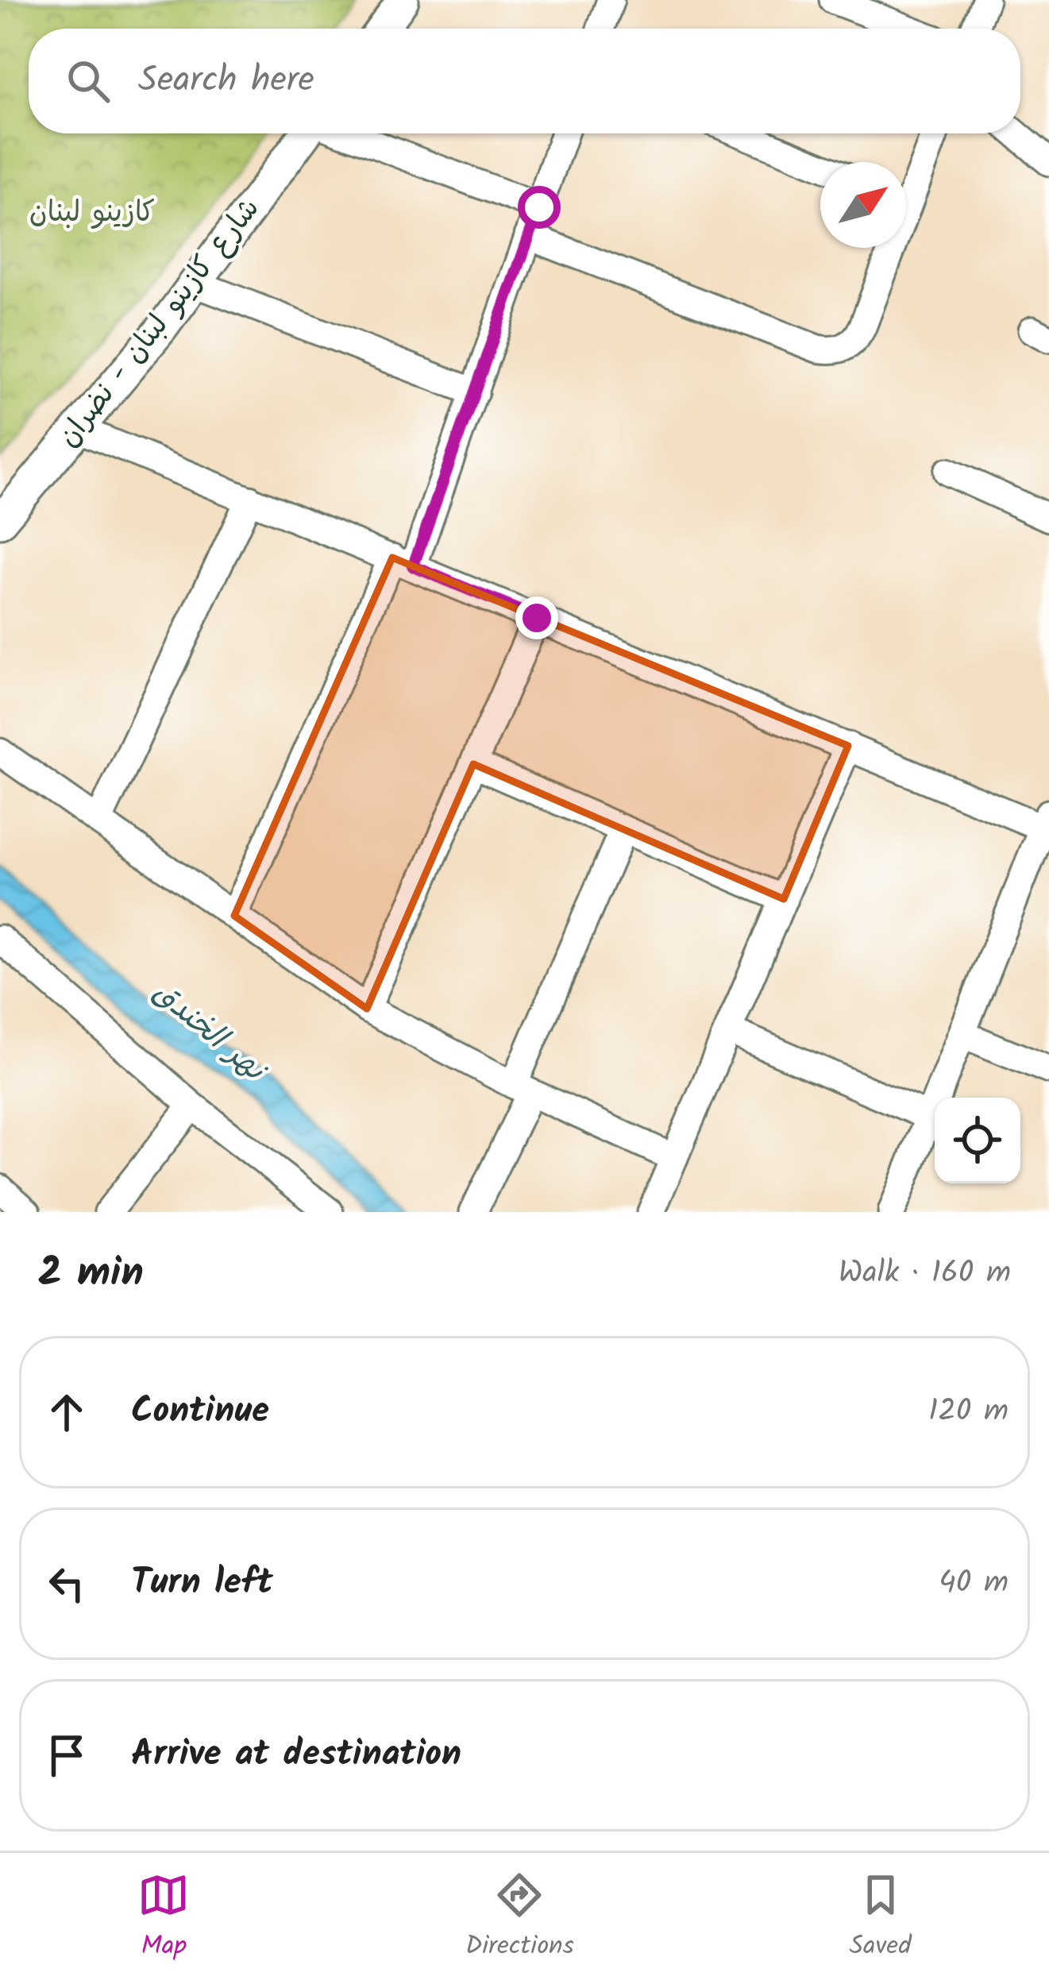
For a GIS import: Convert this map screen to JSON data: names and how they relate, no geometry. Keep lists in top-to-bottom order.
{
  "streets": {
    "street": ["شارع كازينو لبنان - نضران"]
  },
  "water": ["نهر الخندق"],
  "parks": ["كازينو لبنان"],
  "north": "top right",
  "page": {
    "search": "Search here",
    "heading": ["2 min", "Walk · 160 m"],
    "list": [
      ["Continue", "120 m"],
      ["Turn left", "40 m"],
      "Arrive at destination"
    ],
    "nav": ["Map", "Directions", "Saved"]
  }
}
